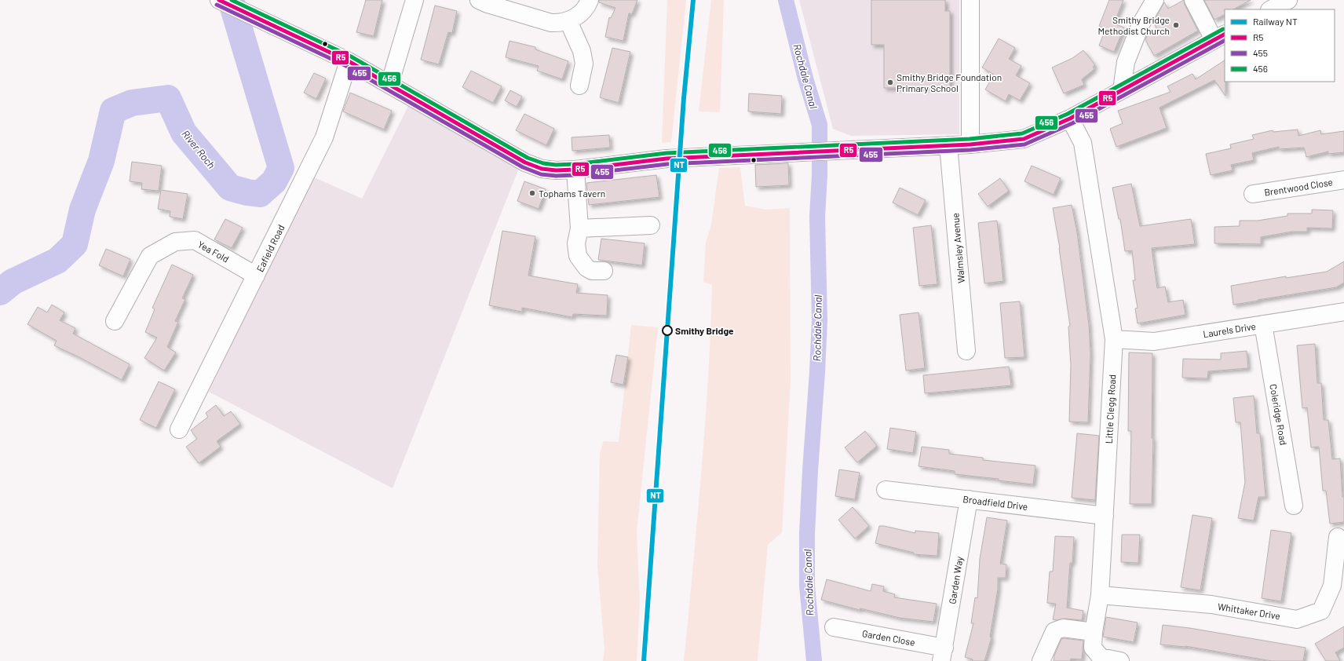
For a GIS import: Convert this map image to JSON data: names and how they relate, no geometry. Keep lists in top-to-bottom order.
{
  "streets": {
    "street": [
      "Brentwood Close",
      "Eafield Road",
      "Walmsley Avenue",
      "Yea Fold",
      "Laurels Drive",
      "Little Clegg Road",
      "Coleridge Road",
      "Broadfield Drive",
      "Garden Way",
      "Whittaker Drive",
      "Garden Close"
    ]
  },
  "crossings": [
    ["Eafield Road", "Yea Fold"],
    ["Laurels Drive", "Little Clegg Road"],
    ["Laurels Drive", "Coleridge Road"],
    ["Little Clegg Road", "Broadfield Drive"],
    ["Little Clegg Road", "Whittaker Drive"],
    ["Broadfield Drive", "Garden Way"],
    ["Garden Way", "Garden Close"]
  ],
  "water": ["Rochdale Canal", "River Roch"],
  "places": [
    "Smithy Bridge Methodist Church",
    "Smithy Bridge Foundation Primary School",
    "Tophams Tavern",
    "Smithy Bridge"
  ],
  "lines": [
    "rail line NT",
    "transit line R5",
    "transit line 456",
    "transit line 455"
  ],
  "legend": [
    "Railway NT",
    "R5",
    "455",
    "456"
  ]
}
